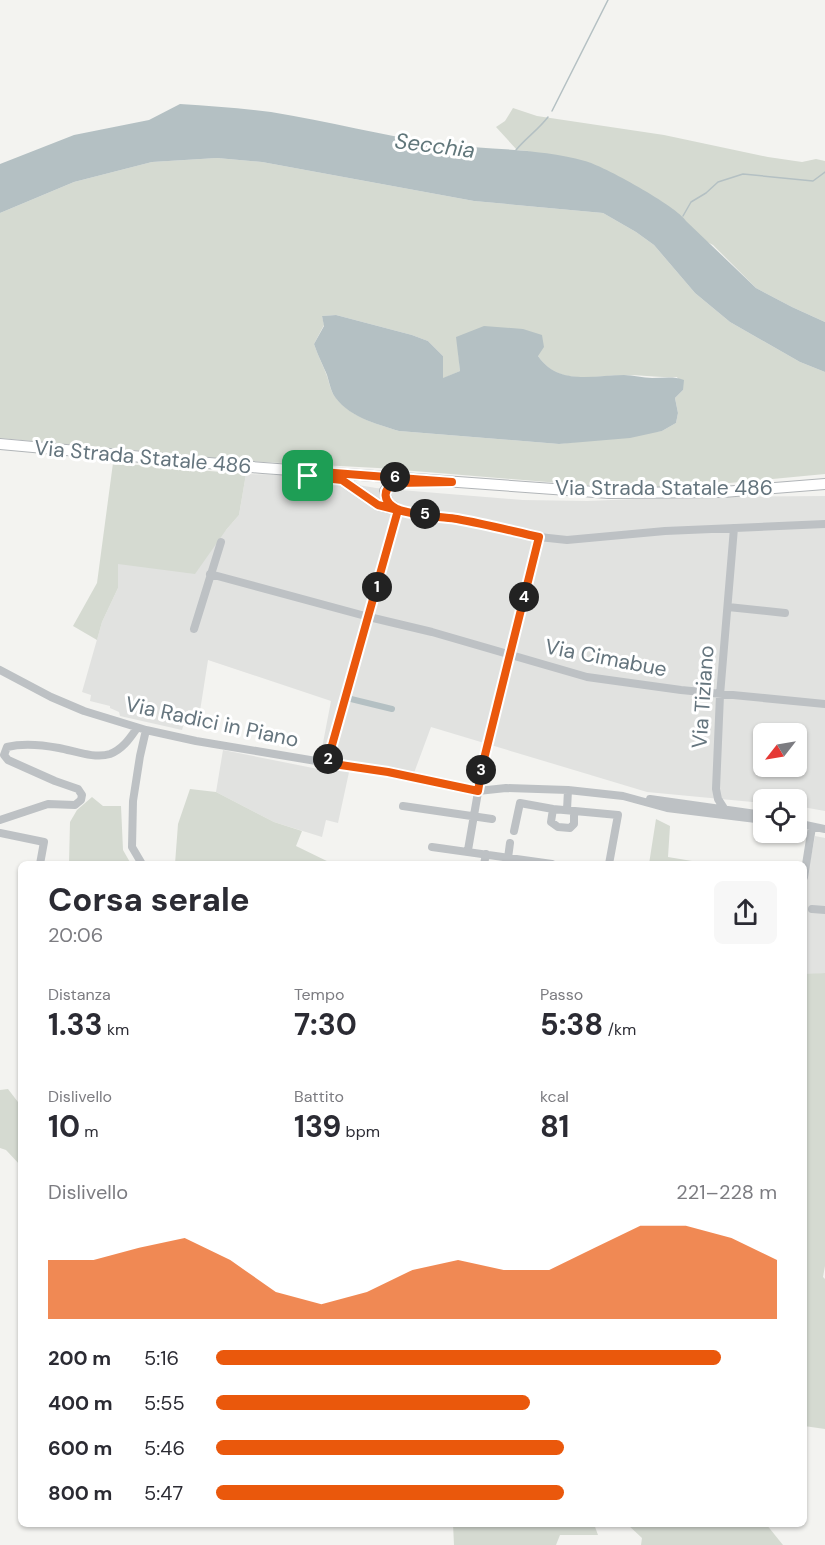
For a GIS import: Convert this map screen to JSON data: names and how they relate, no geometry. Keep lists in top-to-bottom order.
{
  "streets": {
    "main road": ["Via Strada Statale 486"],
    "street": ["Via Cimabue", "Via Tiziano", "Via Radici in Piano"]
  },
  "crossings": [
    ["Via Cimabue", "Via Tiziano"]
  ],
  "water": ["Secchia"],
  "north": "bottom left",
  "page": {
    "pins": [
      "6",
      "5",
      "1",
      "4",
      "2",
      "3"
    ],
    "heading": ["Corsa serale", "20:06"],
    "stats": [
      ["Distanza", "1.33 km"],
      ["Tempo", "7:30"],
      ["Passo", "5:38 /km"],
      ["Dislivello", "10 m"],
      ["Battito", "139 bpm"],
      ["kcal", "81"]
    ],
    "chart": ["Dislivello", "221–228 m"],
    "list": [
      {
        "name": "200 m",
        "note": "5:16"
      },
      {
        "name": "400 m",
        "note": "5:55"
      },
      {
        "name": "600 m",
        "note": "5:46"
      },
      {
        "name": "800 m",
        "note": "5:47"
      }
    ]
  }
}
